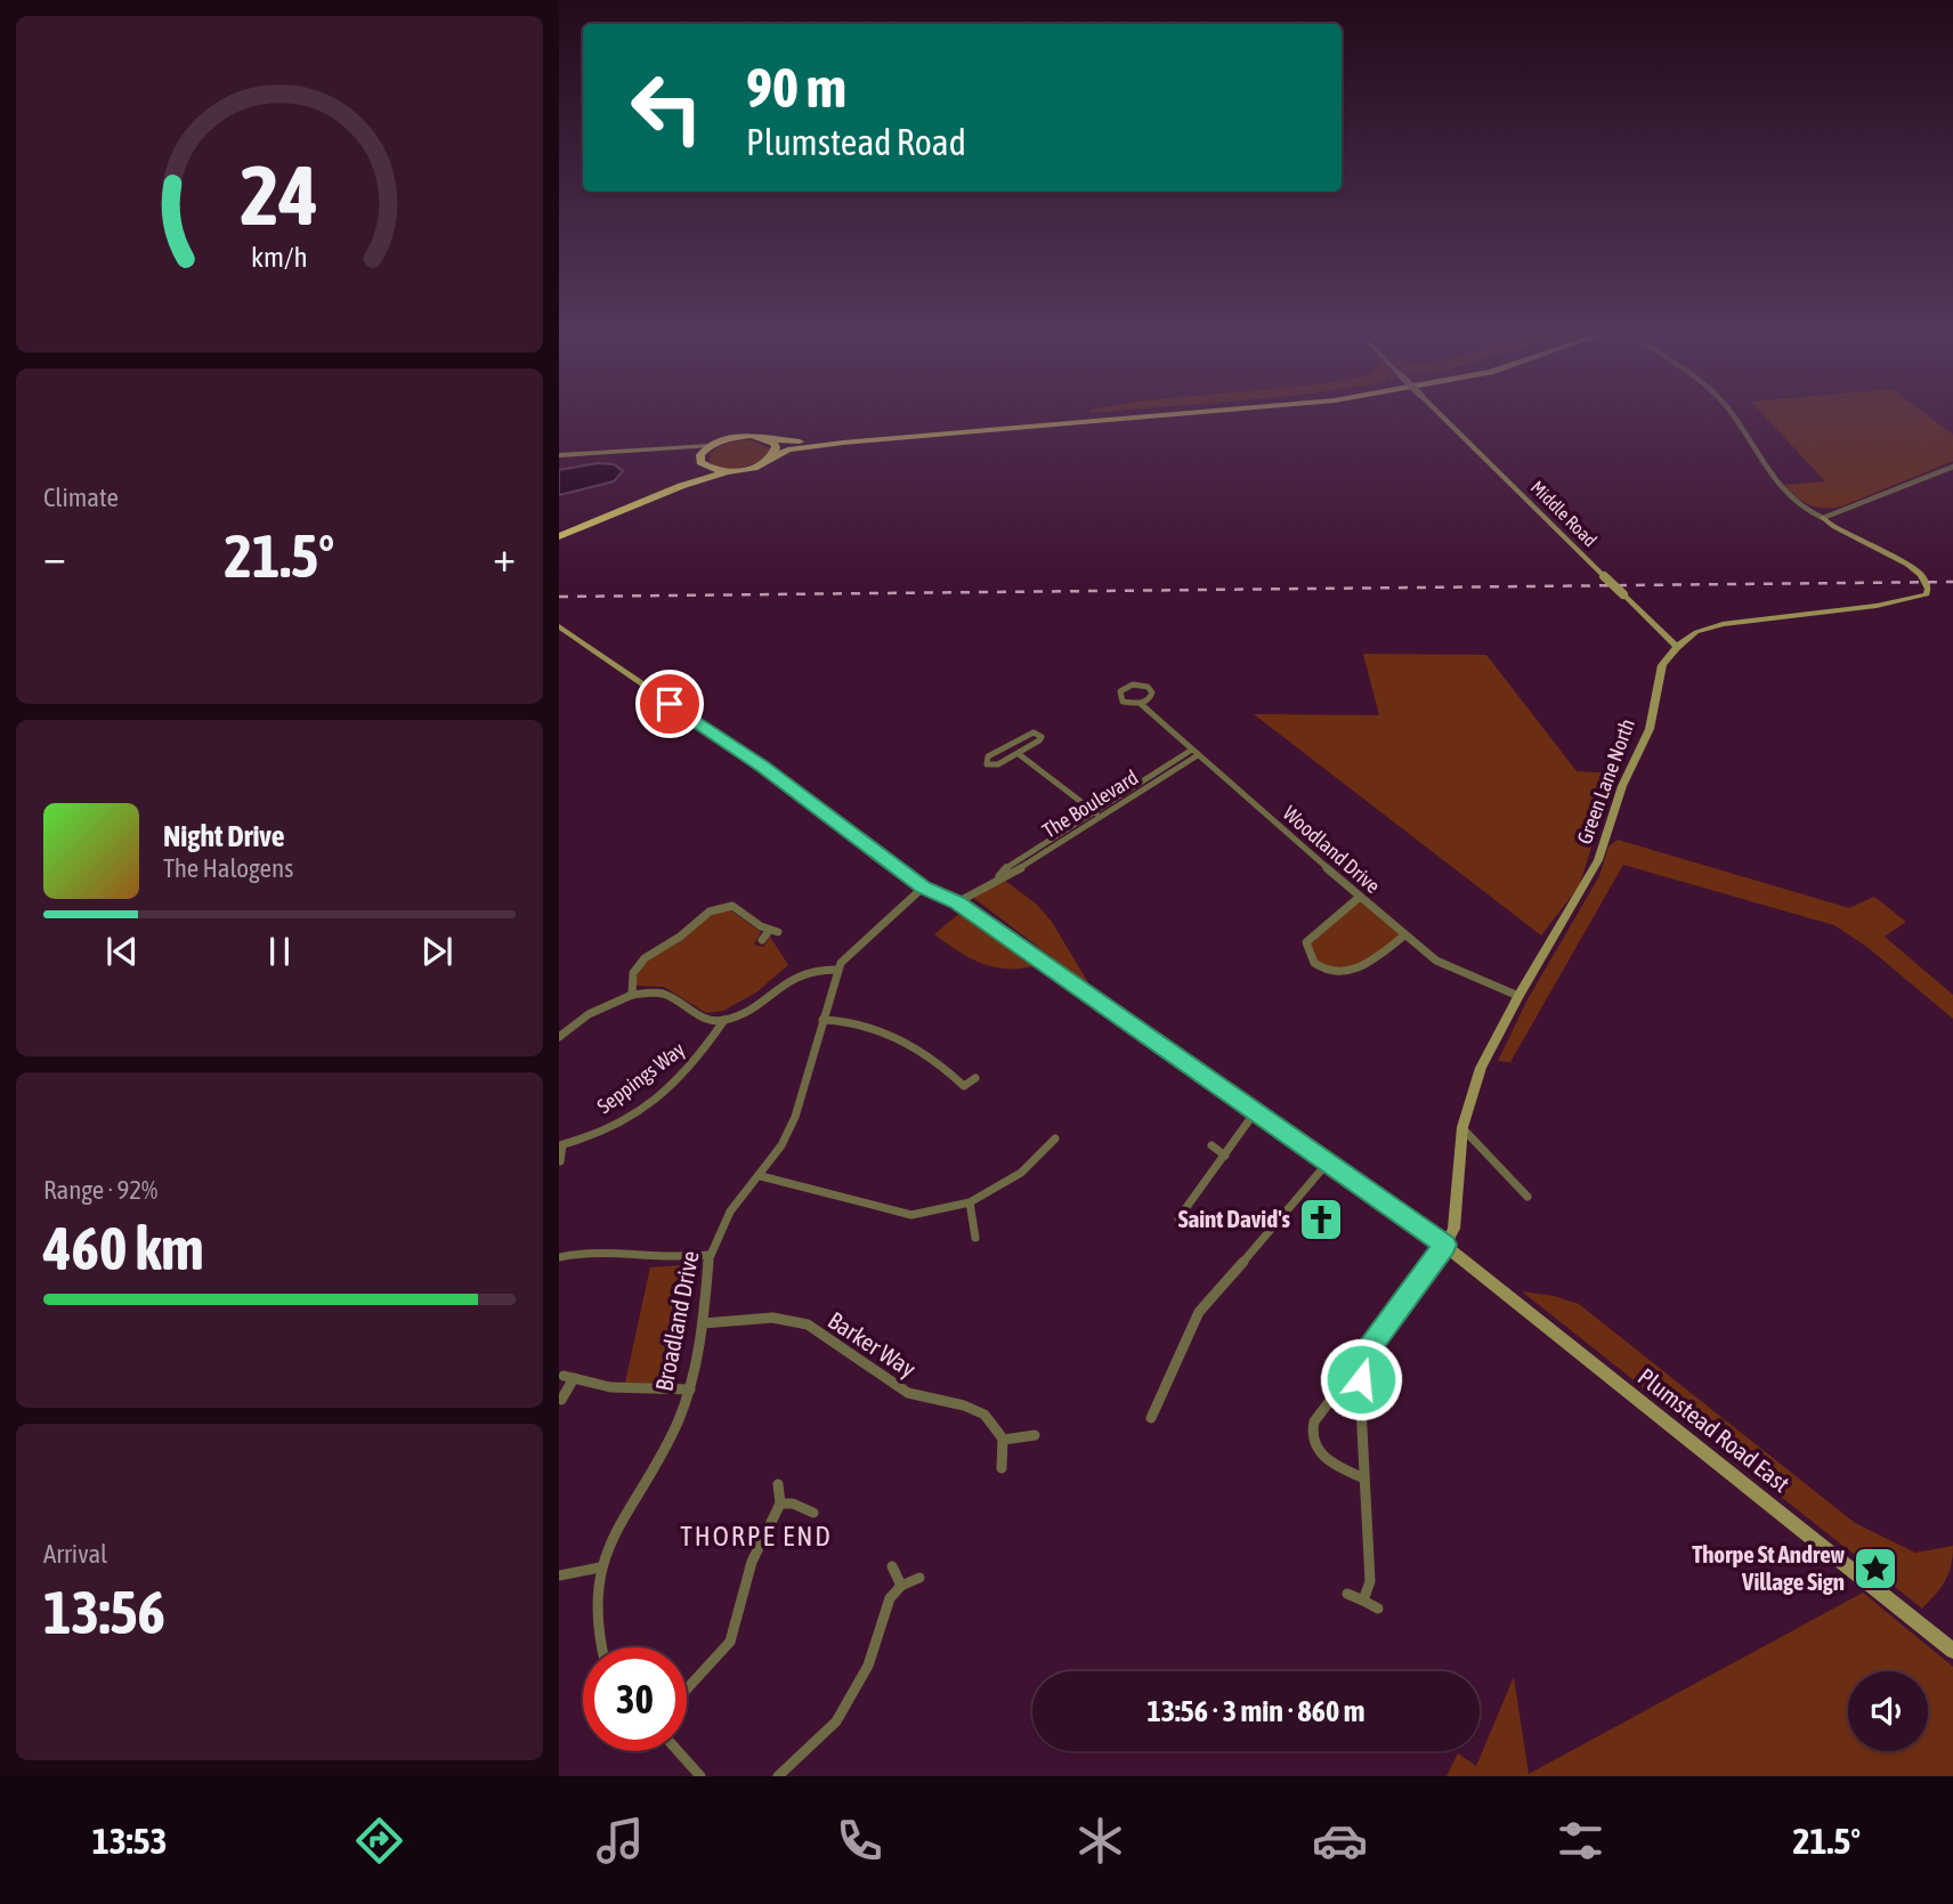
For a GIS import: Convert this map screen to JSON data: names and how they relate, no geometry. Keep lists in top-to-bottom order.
{
  "streets": {
    "street": [
      "Middle Road",
      "Green Lane North",
      "The Boulevard",
      "Woodland Drive",
      "Seppings Way",
      "Broadland Drive",
      "Barker Way",
      "Plumstead Road East"
    ]
  },
  "crossings": [
    ["Middle Road", "Green Lane North"],
    ["Green Lane North", "Woodland Drive"],
    ["Green Lane North", "Plumstead Road East"],
    ["The Boulevard", "Woodland Drive"],
    ["The Boulevard", "Plumstead Road East"],
    ["Broadland Drive", "Barker Way"],
    ["Broadland Drive", "Plumstead Road East"]
  ],
  "districts": ["THORPE END"],
  "places": {
    "church": ["Saint David's"],
    "place": ["Thorpe St Andrew Village Sign"]
  },
  "page": {
    "turn": ["90 m", "Plumstead Road"],
    "tile": [
      "Climate",
      ["Range · 92%", "460 km"],
      ["Arrival", "13:56"]
    ],
    "heat": ["−", "21.5°", "+"],
    "song": ["Night Drive", "The Halogens"],
    "limit": "30",
    "trip": "13:56 · 3 min · 860 m",
    "tabs": ["13:53", "21.5°"],
    "gauge": ["24", "km/h"]
  }
}
